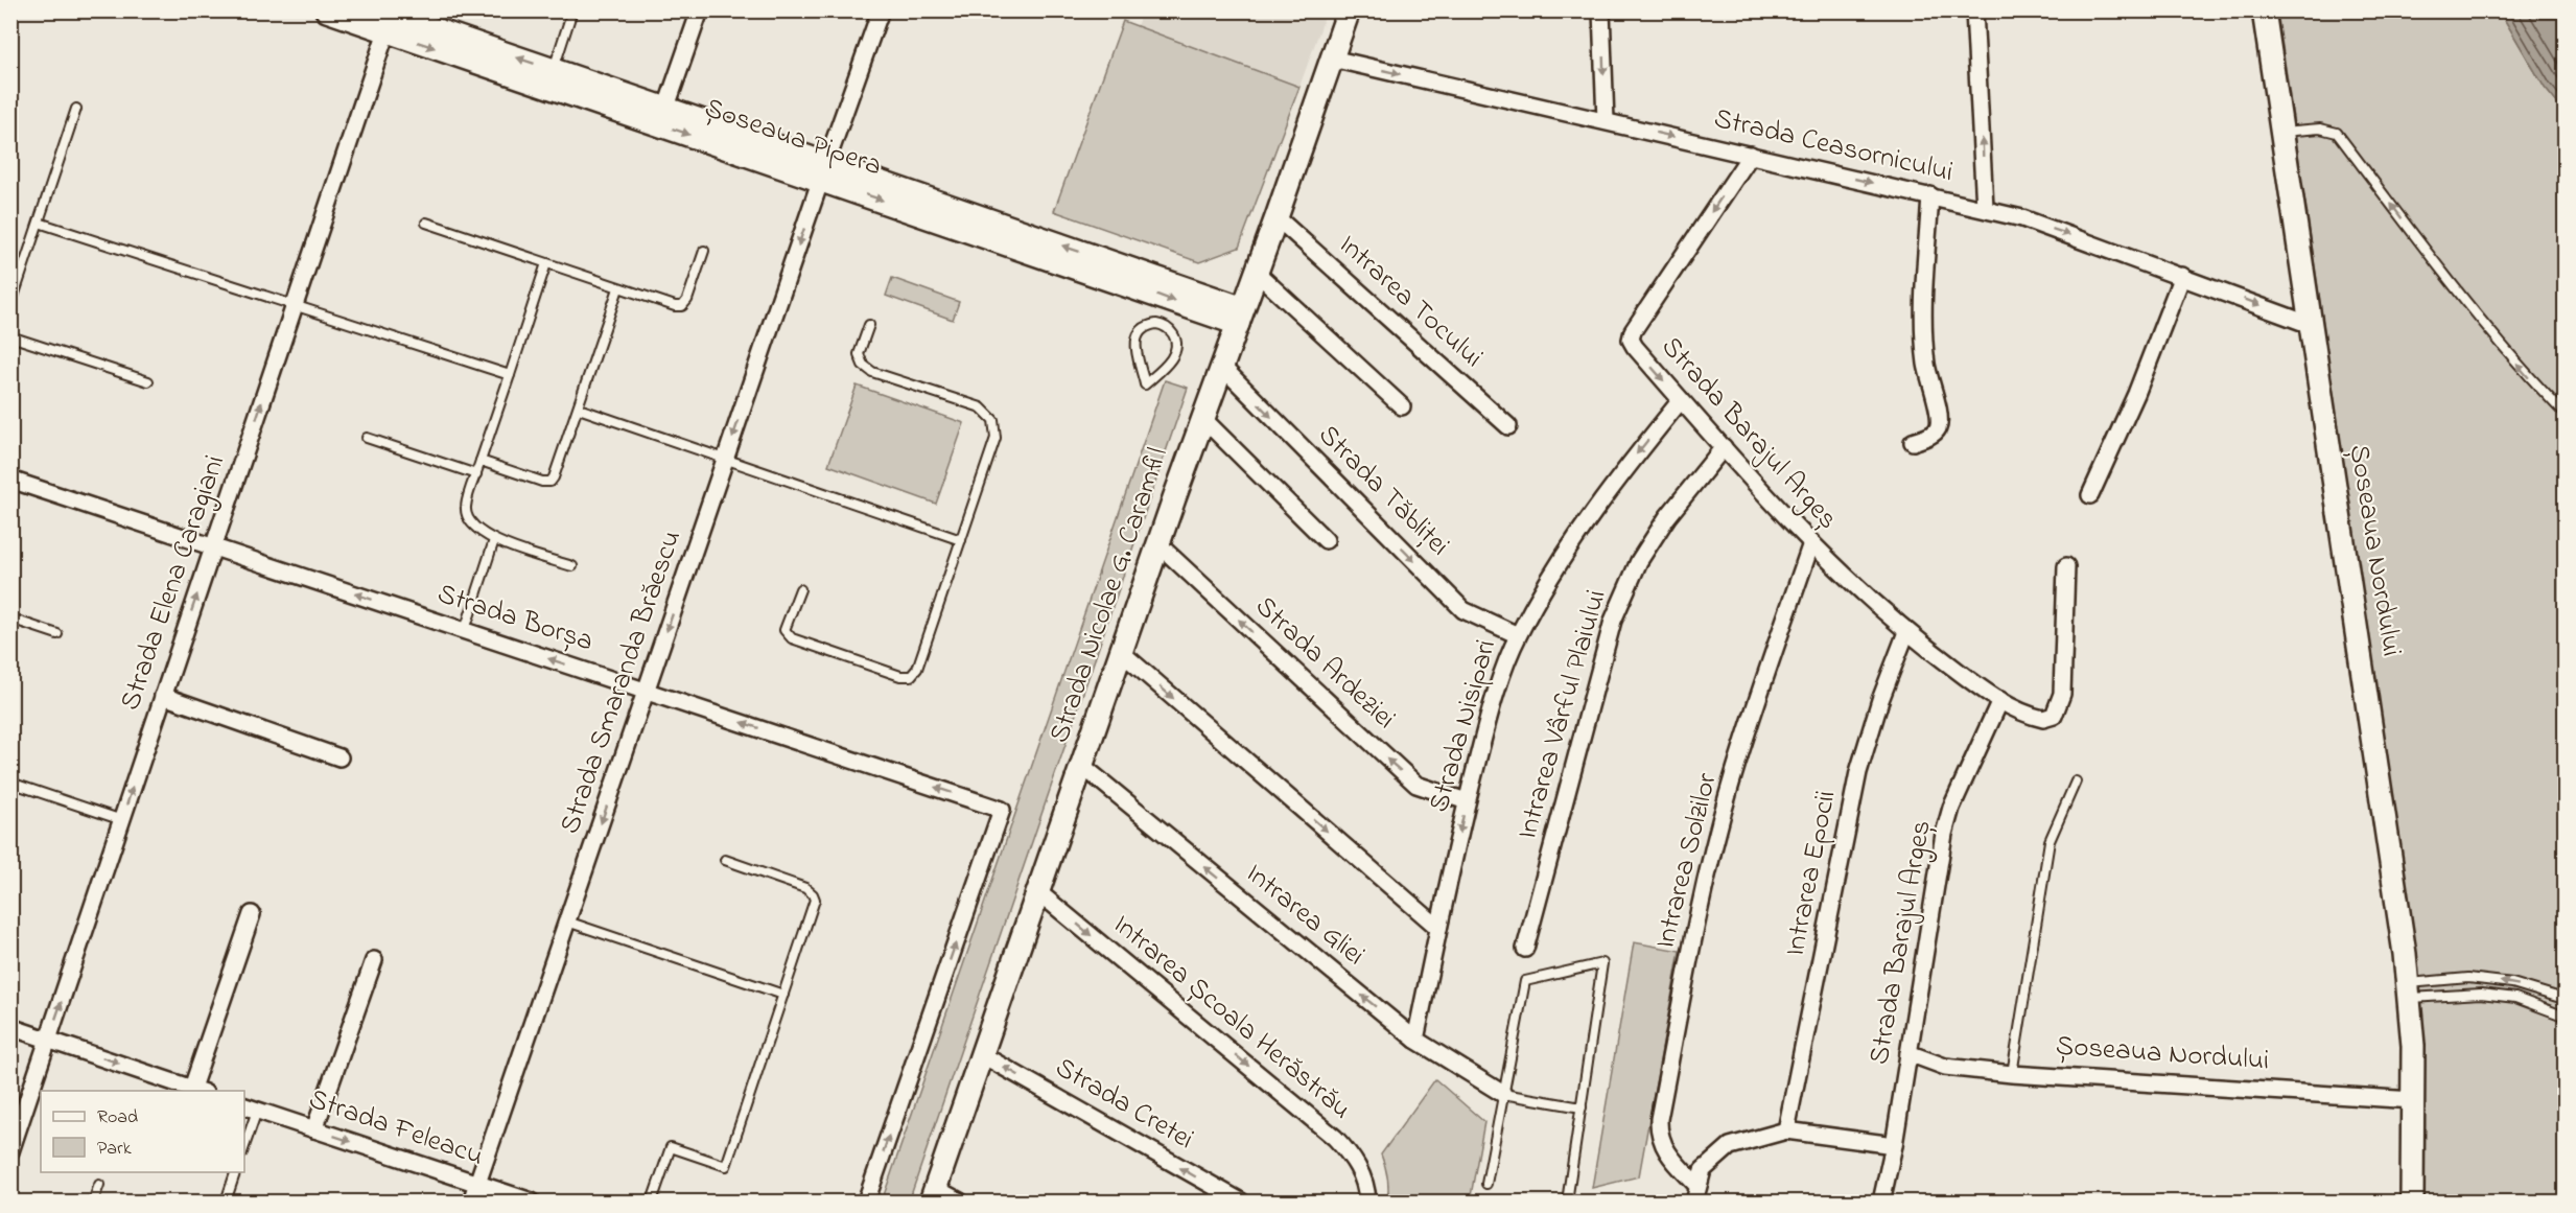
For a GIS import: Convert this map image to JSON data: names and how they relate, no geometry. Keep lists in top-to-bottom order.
{
  "streets": {
    "main road": ["Șoseaua Pipera", "Șoseaua Nordului", "Strada Nicolae G. Caramfil"],
    "street": [
      "Strada Ceasornicului",
      "Intrarea Tocului",
      "Strada Barajul Argeș",
      "Strada Tăbliței",
      "Strada Elena Caragiani",
      "Strada Borșa",
      "Strada Ardeziei",
      "Strada Smaranda Brăescu",
      "Intrarea Vârful Plaiului",
      "Strada Nisipari",
      "Intrarea Solzilor",
      "Intrarea Epocii",
      "Intrarea Gliei",
      "Intrarea Școala Herăstrău",
      "Strada Cretei",
      "Strada Feleacu"
    ]
  },
  "crossings": [
    ["Șoseaua Pipera", "Strada Elena Caragiani"],
    ["Șoseaua Pipera", "Strada Nicolae G. Caramfil"],
    ["Șoseaua Pipera", "Strada Smaranda Brăescu"],
    ["Strada Ceasornicului", "Strada Barajul Argeș"],
    ["Strada Ceasornicului", "Șoseaua Nordului"],
    ["Strada Ceasornicului", "Strada Nicolae G. Caramfil"],
    ["Intrarea Tocului", "Strada Nicolae G. Caramfil"],
    ["Strada Barajul Argeș", "Șoseaua Nordului"],
    ["Strada Barajul Argeș", "Intrarea Vârful Plaiului"],
    ["Strada Barajul Argeș", "Strada Nisipari"],
    ["Strada Barajul Argeș", "Intrarea Solzilor"],
    ["Strada Barajul Argeș", "Intrarea Epocii"],
    ["Strada Tăbliței", "Strada Nicolae G. Caramfil"],
    ["Strada Tăbliței", "Strada Nisipari"],
    ["Strada Elena Caragiani", "Strada Borșa"],
    ["Strada Nicolae G. Caramfil", "Strada Ardeziei"],
    ["Strada Nicolae G. Caramfil", "Intrarea Gliei"],
    ["Strada Nicolae G. Caramfil", "Intrarea Școala Herăstrău"],
    ["Strada Nicolae G. Caramfil", "Strada Cretei"],
    ["Strada Borșa", "Strada Smaranda Brăescu"],
    ["Strada Ardeziei", "Strada Nisipari"],
    ["Strada Smaranda Brăescu", "Strada Feleacu"],
    ["Strada Nisipari", "Intrarea Gliei"]
  ],
  "one_way": [
    "Strada Ceasornicului",
    "Strada Elena Caragiani",
    "Strada Smaranda Brăescu",
    "Strada Nisipari",
    "Intrarea Școala Herăstrău",
    "Strada Cretei",
    "Strada Feleacu"
  ],
  "legend": ["Road", "Park"]
}
